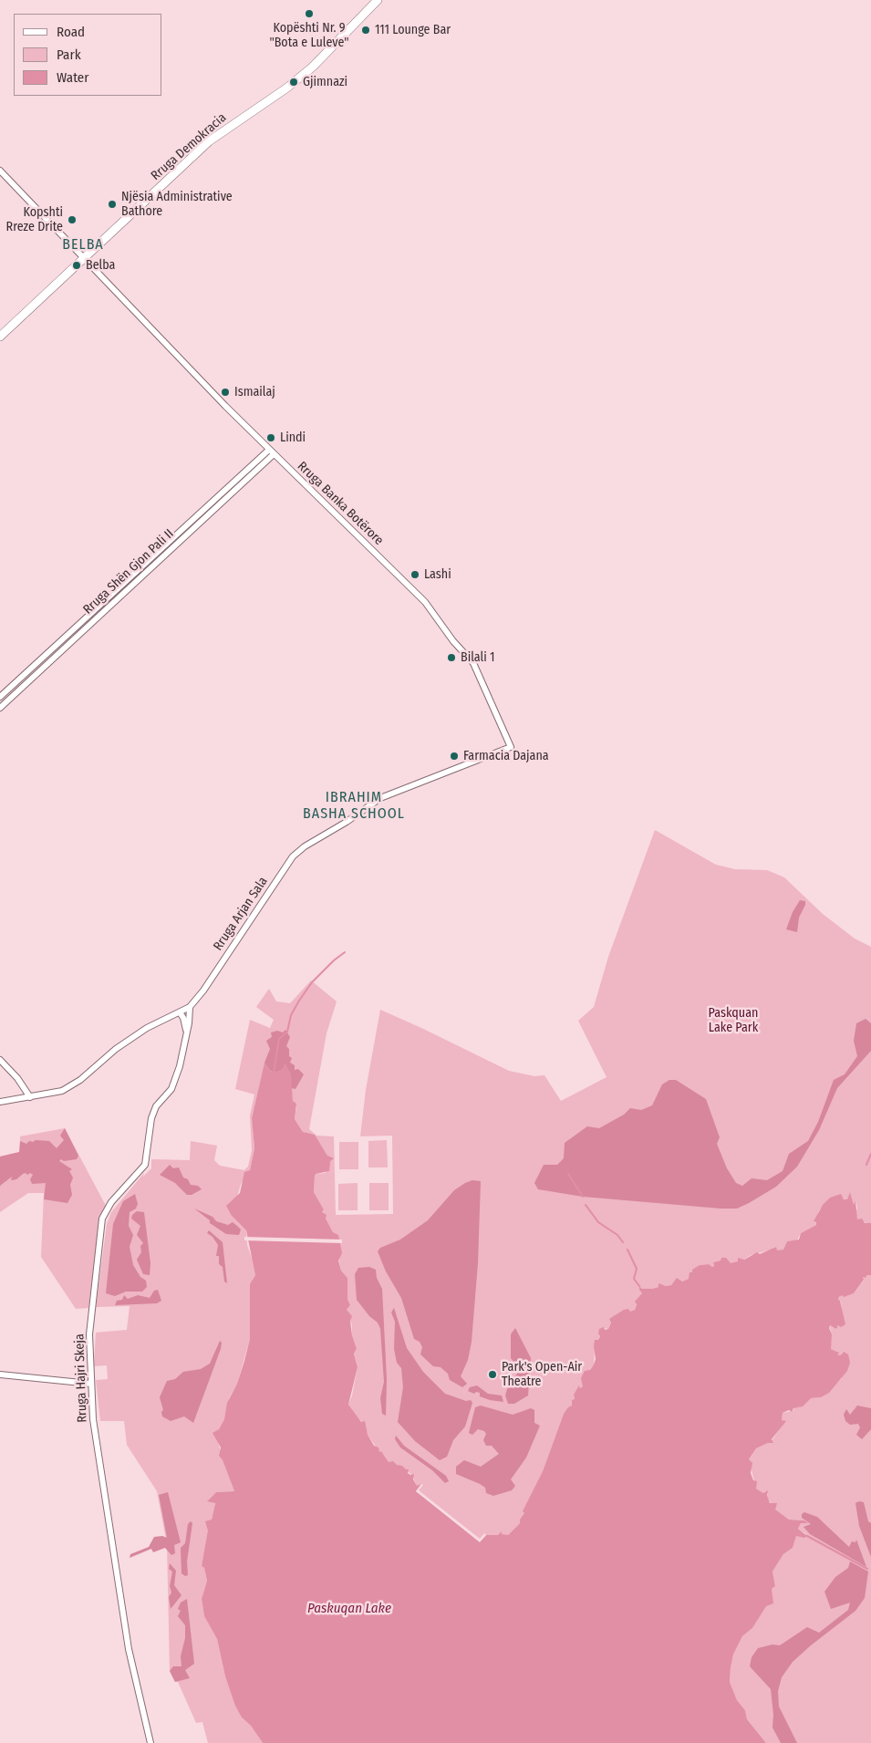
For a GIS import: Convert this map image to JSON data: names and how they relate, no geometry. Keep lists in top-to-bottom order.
{
  "streets": {
    "main road": ["Rruga Demokracia"],
    "street": [
      "Rruga Banka Botërore",
      "Rruga Shën Gjon Pali II",
      "Rruga Arjan Sala",
      "Rruga Hajri Skeja"
    ]
  },
  "crossings": [
    ["Rruga Demokracia", "Rruga Banka Botërore"],
    ["Rruga Banka Botërore", "Rruga Shën Gjon Pali II"],
    ["Rruga Banka Botërore", "Rruga Arjan Sala"],
    ["Rruga Arjan Sala", "Rruga Hajri Skeja"]
  ],
  "districts": ["BELBA", "IBRAHIM BASHA SCHOOL"],
  "water": ["Paskuqan Lake"],
  "parks": ["Paskquan Lake Park"],
  "places": [
    "Kopështi Nr. 9 \"Bota e Luleve\"",
    "111 Lounge Bar",
    "Gjimnazi",
    "Njësia Administrative Bathore",
    "Kopshti Rreze Drite",
    "Belba",
    "Ismailaj",
    "Lindi",
    "Lashi",
    "Bilali 1",
    "Farmacia Dajana",
    "Park's Open-Air Theatre"
  ],
  "legend": ["Road", "Park", "Water"]
}
